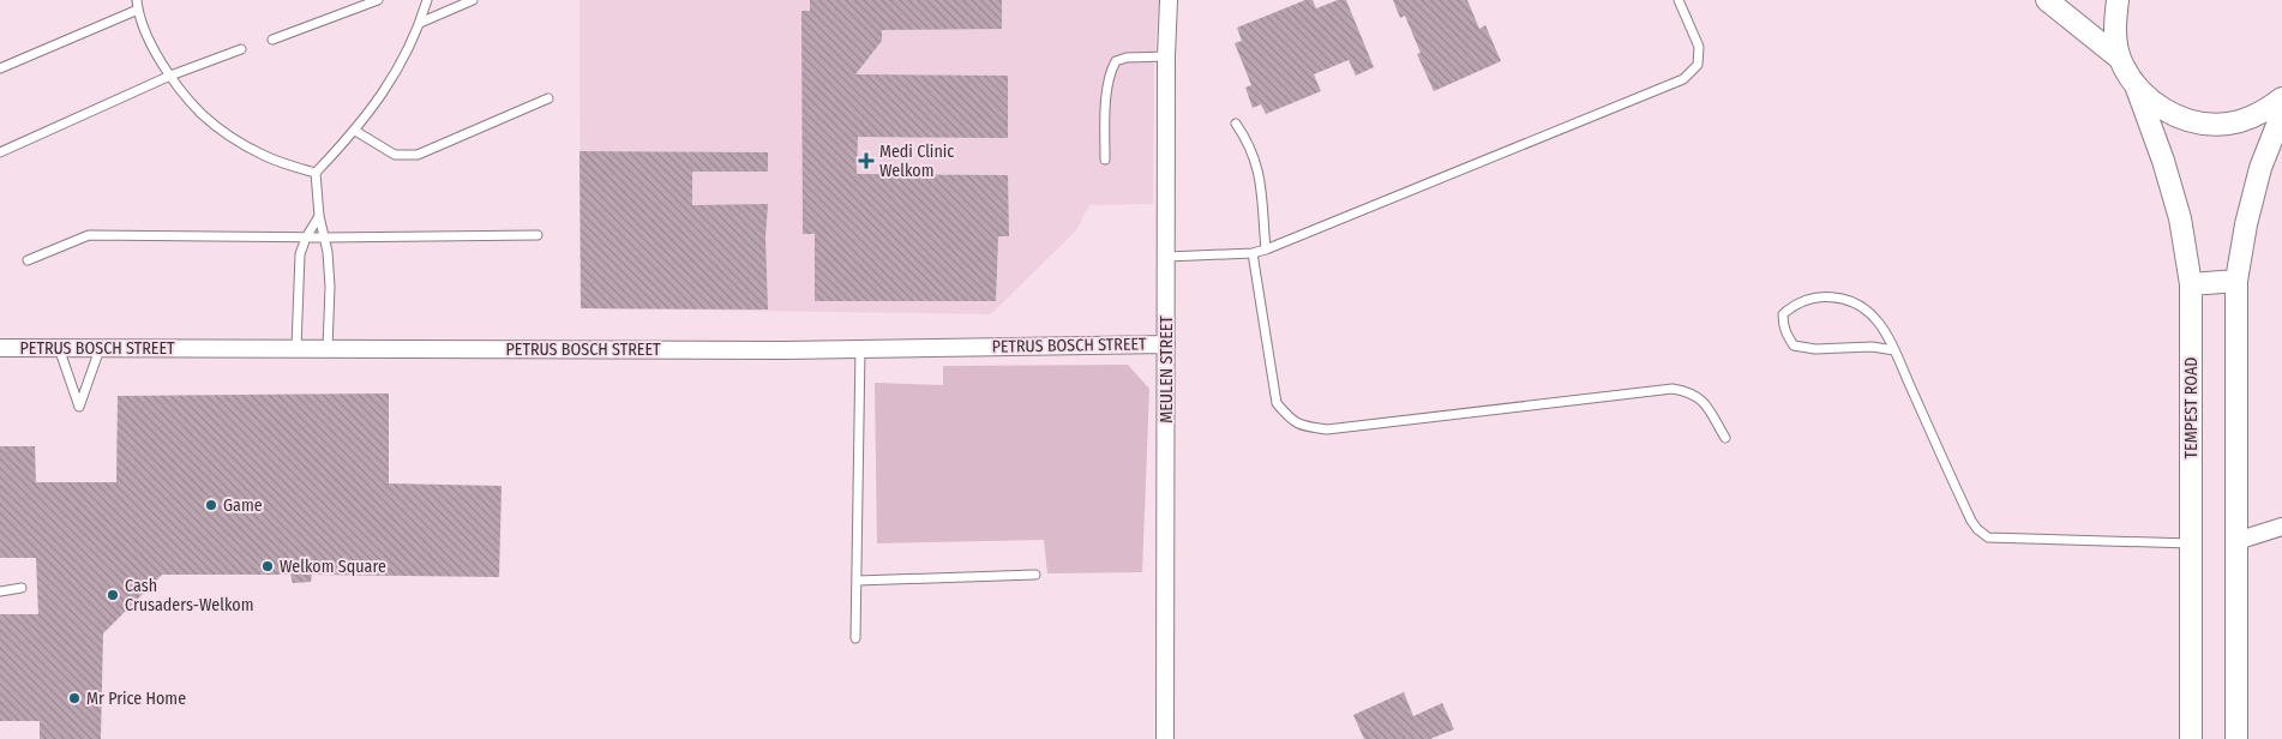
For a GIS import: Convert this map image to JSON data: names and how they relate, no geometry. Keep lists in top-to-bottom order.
{
  "streets": {
    "street": ["PETRUS BOSCH STREET", "MEULEN STREET", "TEMPEST ROAD"]
  },
  "crossings": [
    ["PETRUS BOSCH STREET", "MEULEN STREET"]
  ],
  "places": {
    "health": ["Medi Clinic Welkom"],
    "other": [
      "Game",
      "Welkom Square",
      "Cash Crusaders-Welkom",
      "Mr Price Home"
    ]
  }
}
